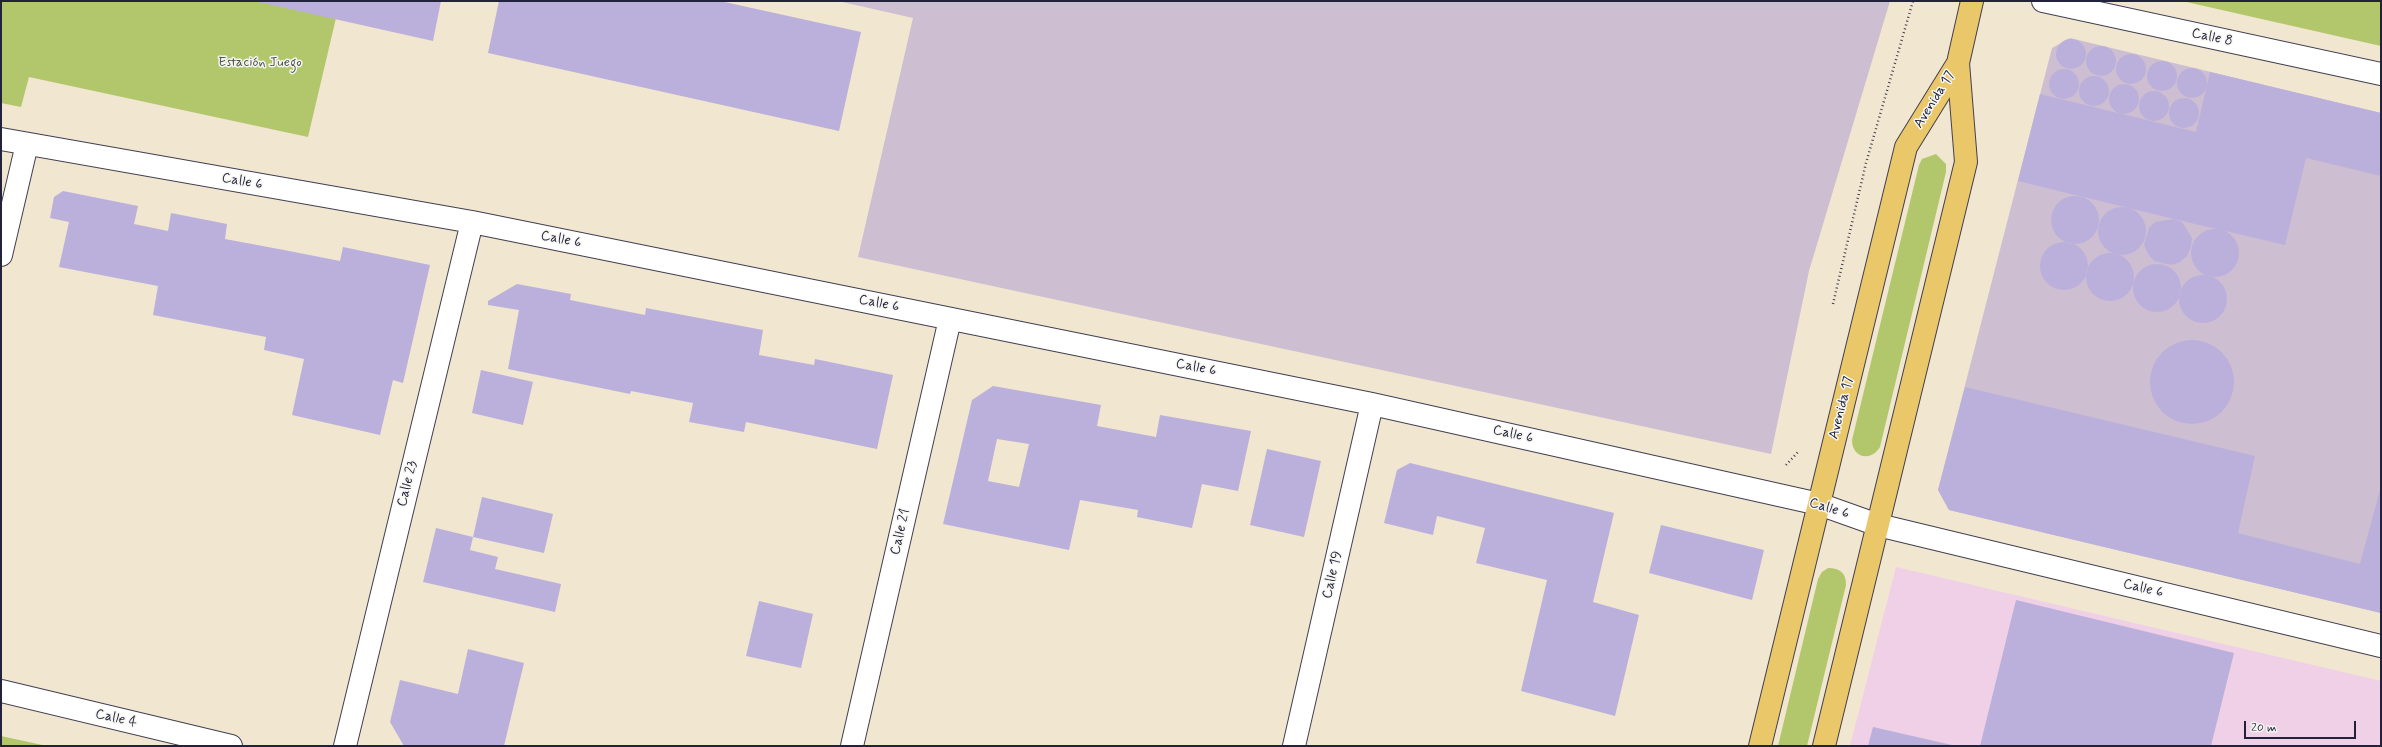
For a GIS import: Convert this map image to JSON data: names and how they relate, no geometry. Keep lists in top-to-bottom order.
{
  "streets": {
    "main road": ["Avenida 17"],
    "street": [
      "Calle 8",
      "Calle 6",
      "Calle 23",
      "Calle 21",
      "Calle 19",
      "Calle 4"
    ]
  },
  "crossings": [
    ["Avenida 17", "Calle 6"],
    ["Calle 6", "Calle 23"],
    ["Calle 6", "Calle 21"],
    ["Calle 6", "Calle 19"]
  ],
  "parks": ["Estación Juego"],
  "scale_bar": "20 m"
}
